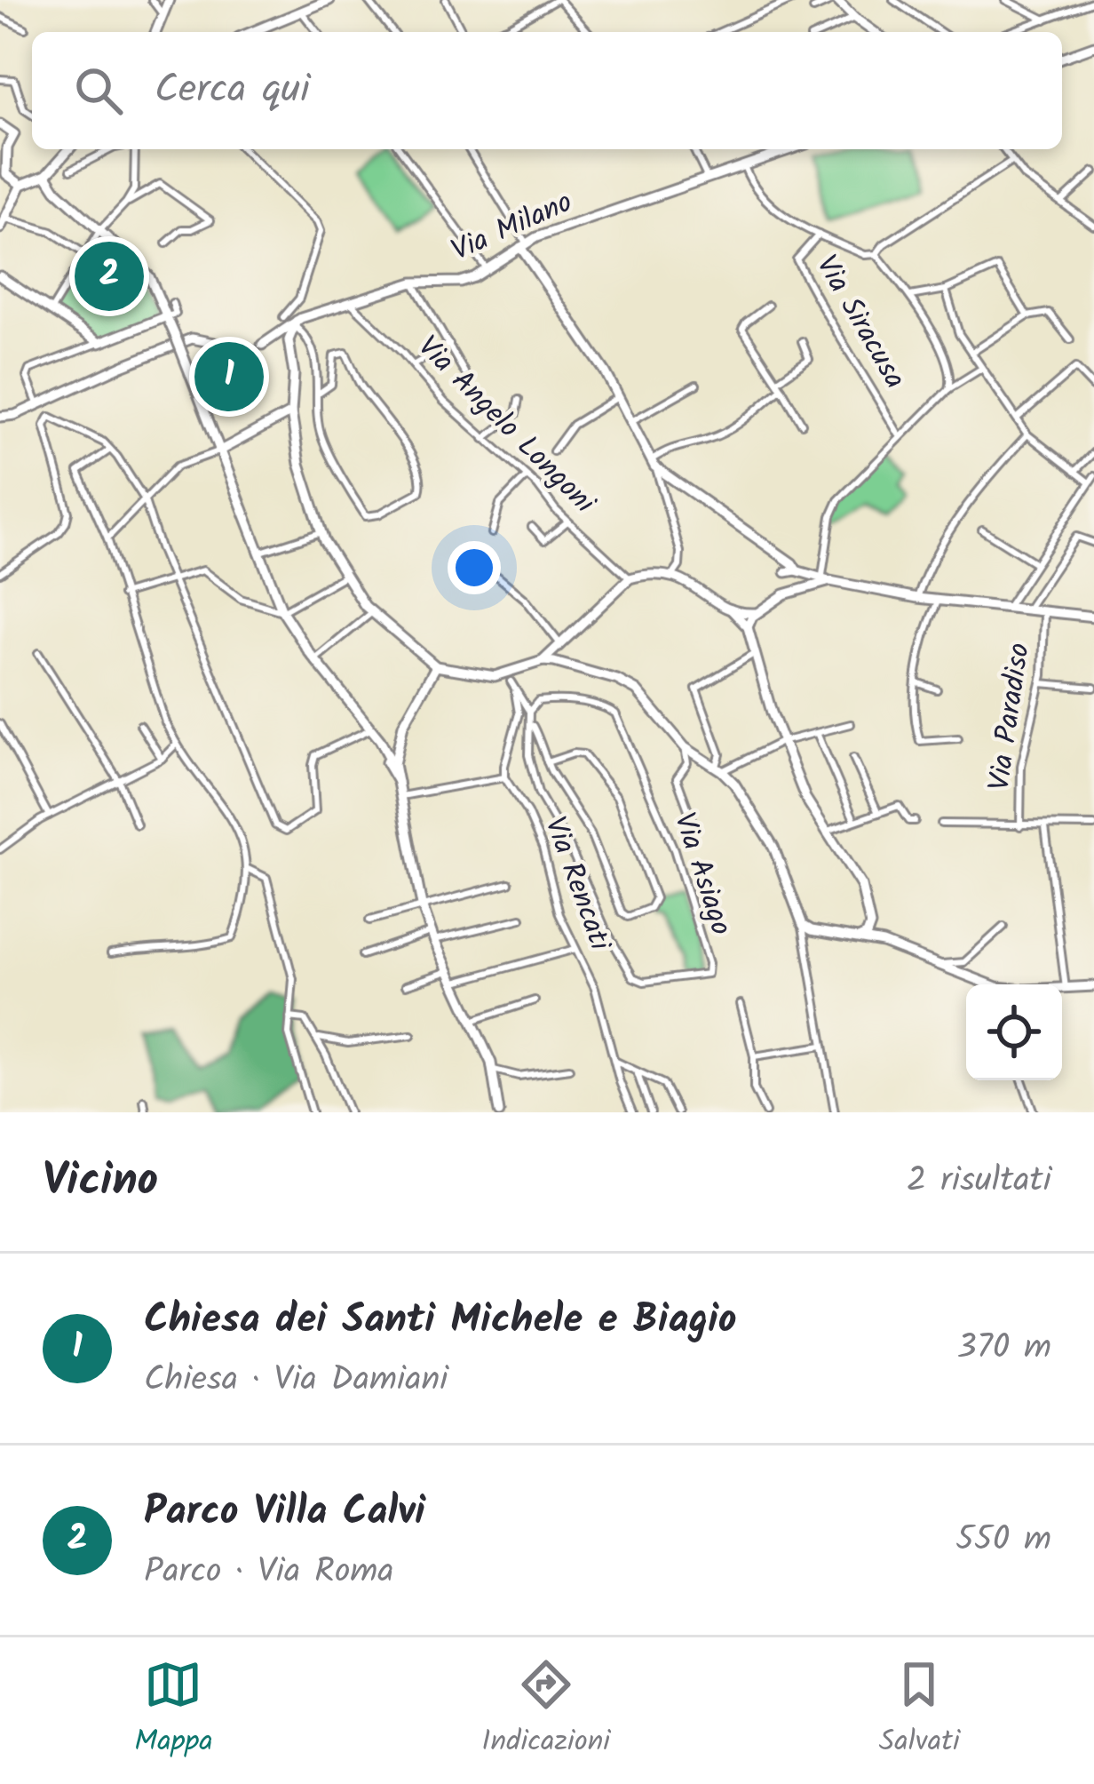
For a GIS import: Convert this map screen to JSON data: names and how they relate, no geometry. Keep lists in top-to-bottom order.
{
  "streets": {
    "main road": ["Via Milano"],
    "street": [
      "Via Siracusa",
      "Via Angelo Longoni",
      "Via Paradiso",
      "Via Asiago",
      "Via Rencati"
    ]
  },
  "crossings": [
    ["Via Milano", "Via Angelo Longoni"]
  ],
  "page": {
    "search": "Cerca qui",
    "pins": ["2", "1"],
    "heading": ["Vicino", "2 risultati"],
    "list": [
      {
        "mark": "1",
        "name": "Chiesa dei Santi Michele e Biagio",
        "note": "Chiesa · Via Damiani",
        "value": "370 m"
      },
      {
        "mark": "2",
        "name": "Parco Villa Calvi",
        "note": "Parco · Via Roma",
        "value": "550 m"
      }
    ],
    "nav": ["Mappa", "Indicazioni", "Salvati"]
  }
}
